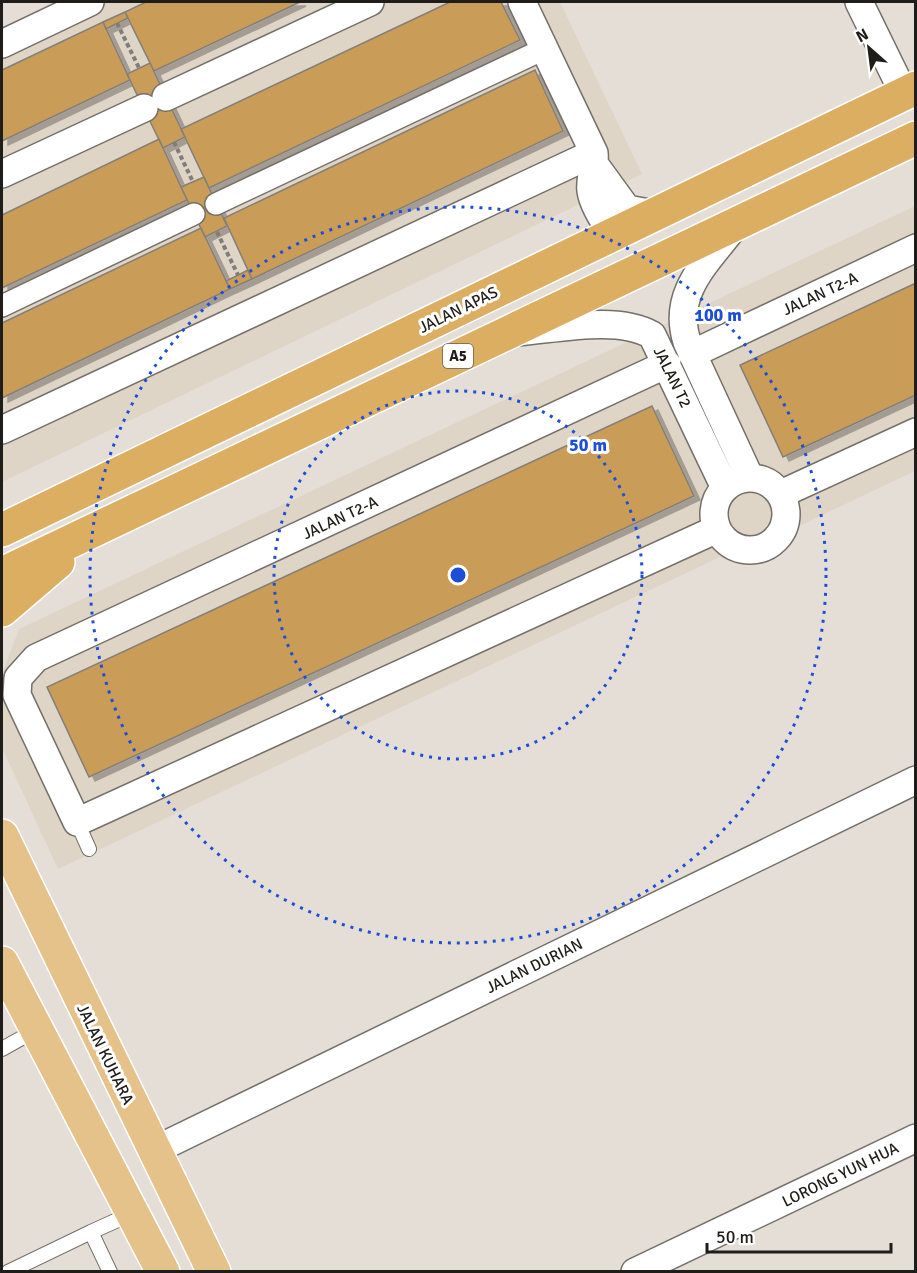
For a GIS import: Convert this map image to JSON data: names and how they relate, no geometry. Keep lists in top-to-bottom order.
{
  "streets": {
    "highway": ["JALAN APAS", "A5"],
    "main road": ["JALAN KUHARA"],
    "street": [
      "JALAN T2-A",
      "JALAN T2",
      "JALAN DURIAN",
      "LORONG YUN HUA"
    ]
  },
  "crossings": [
    ["JALAN T2-A", "JALAN T2"],
    ["A5", "JALAN T2"],
    ["JALAN DURIAN", "JALAN KUHARA"]
  ],
  "scale_bar": "50 m",
  "north": "top left",
  "rings": ["100 m", "50 m"]
}
